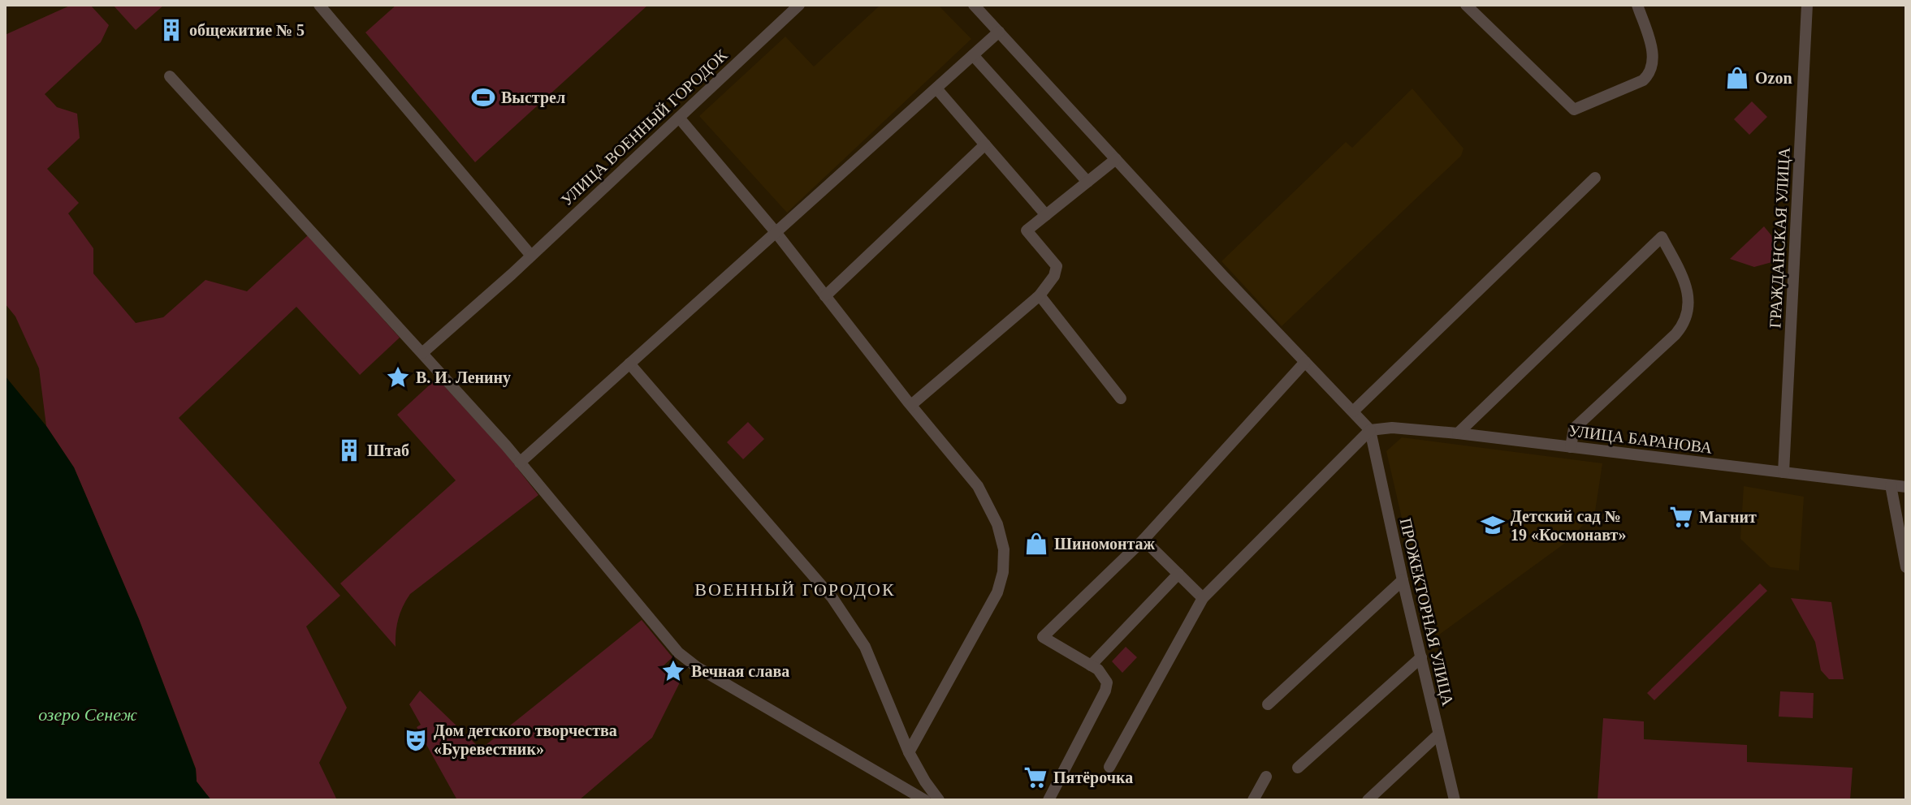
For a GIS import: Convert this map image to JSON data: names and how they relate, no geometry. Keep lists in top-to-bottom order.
{
  "streets": {
    "street": [
      "УЛИЦА ВОЕННЫЙ ГОРОДОК",
      "ГРАЖДАНСКАЯ УЛИЦА",
      "УЛИЦА БАРАНОВА",
      "ПРОЖЕКТОРНАЯ УЛИЦА"
    ]
  },
  "crossings": [
    ["ГРАЖДАНСКАЯ УЛИЦА", "УЛИЦА БАРАНОВА"],
    ["УЛИЦА БАРАНОВА", "ПРОЖЕКТОРНАЯ УЛИЦА"]
  ],
  "districts": ["ВОЕННЫЙ ГОРОДОК"],
  "water": ["озеро Сенеж"],
  "places": {
    "building": ["общежитие № 5", "Штаб"],
    "shop": ["Ozon", "Шиномонтаж"],
    "sports": ["Выстрел"],
    "place": ["В. И. Ленину", "Вечная слава"],
    "supermarket": ["Магнит", "Пятёрочка"],
    "school or university": ["Детский сад № 19 «Космонавт»"],
    "theatre": ["Дом детского творчества «Буревестник»"]
  }
}
